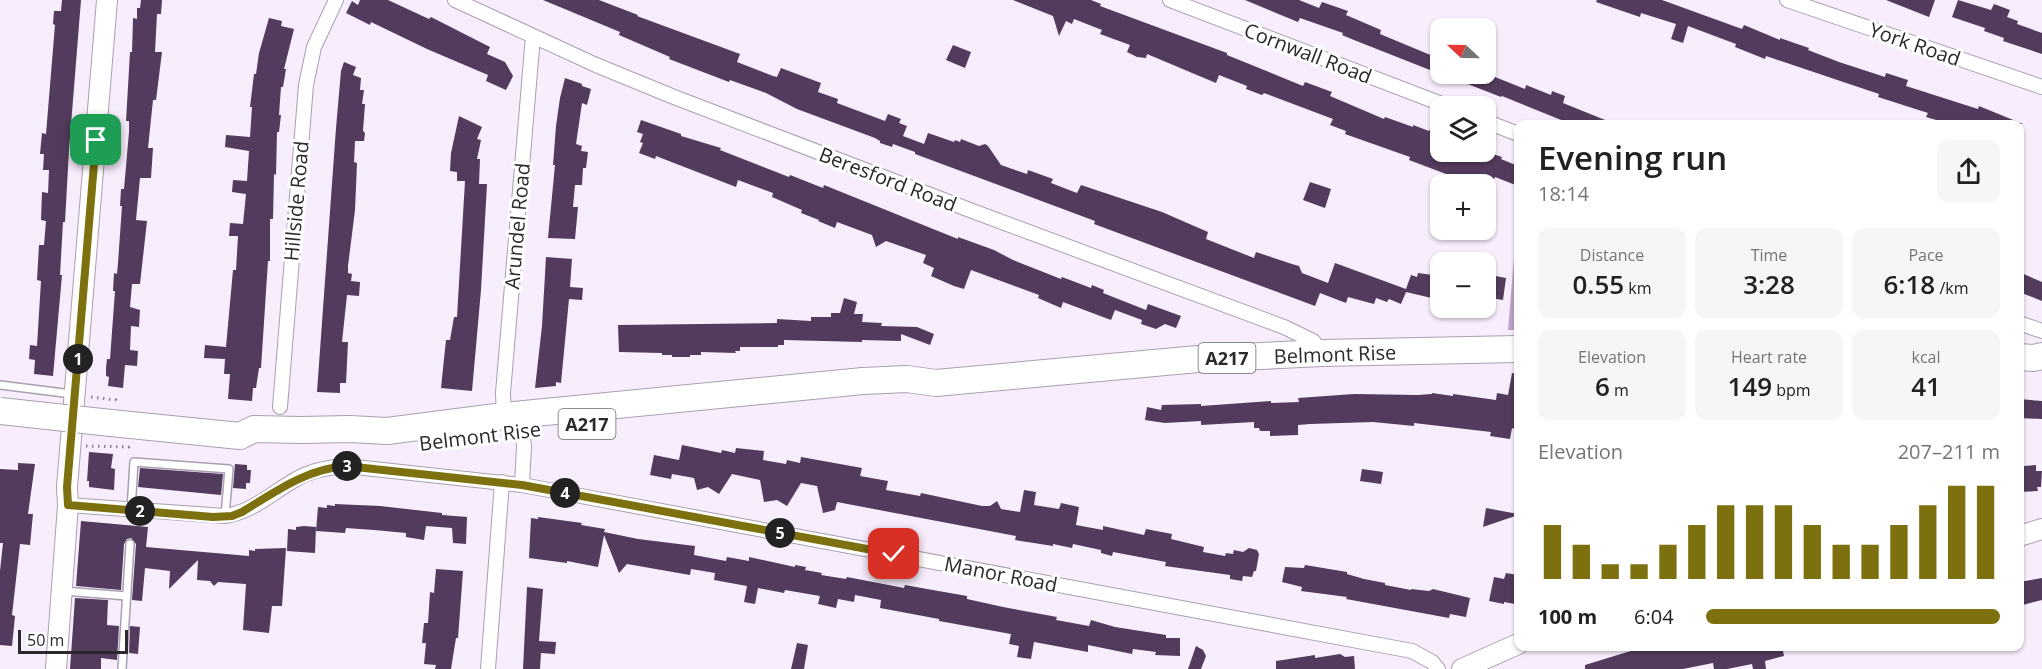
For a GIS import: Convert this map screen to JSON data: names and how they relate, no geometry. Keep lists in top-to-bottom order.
{
  "streets": {
    "highway": ["Belmont Rise", "A217"],
    "street": [
      "York Road",
      "Cornwall Road",
      "Beresford Road",
      "Hillside Road",
      "Arundel Road",
      "Manor Road"
    ]
  },
  "crossings": [
    ["Beresford Road", "Arundel Road"],
    ["Beresford Road", "Belmont Rise"],
    ["Arundel Road", "Belmont Rise"],
    ["Arundel Road", "Manor Road"]
  ],
  "scale_bar": "50 m",
  "north": "left",
  "page": {
    "map_buttons": ["+", "−"],
    "heading": ["Evening run", "18:14"],
    "stats": [
      ["Distance", "0.55 km"],
      ["Time", "3:28"],
      ["Pace", "6:18 /km"],
      ["Elevation", "6 m"],
      ["Heart rate", "149 bpm"],
      ["kcal", "41"]
    ],
    "pins": [
      "1",
      "3",
      "4",
      "2",
      "5"
    ],
    "chart": ["Elevation", "207–211 m"],
    "list": [
      {
        "name": "100 m",
        "note": "6:04"
      }
    ],
    "scale": "50 m"
  }
}
